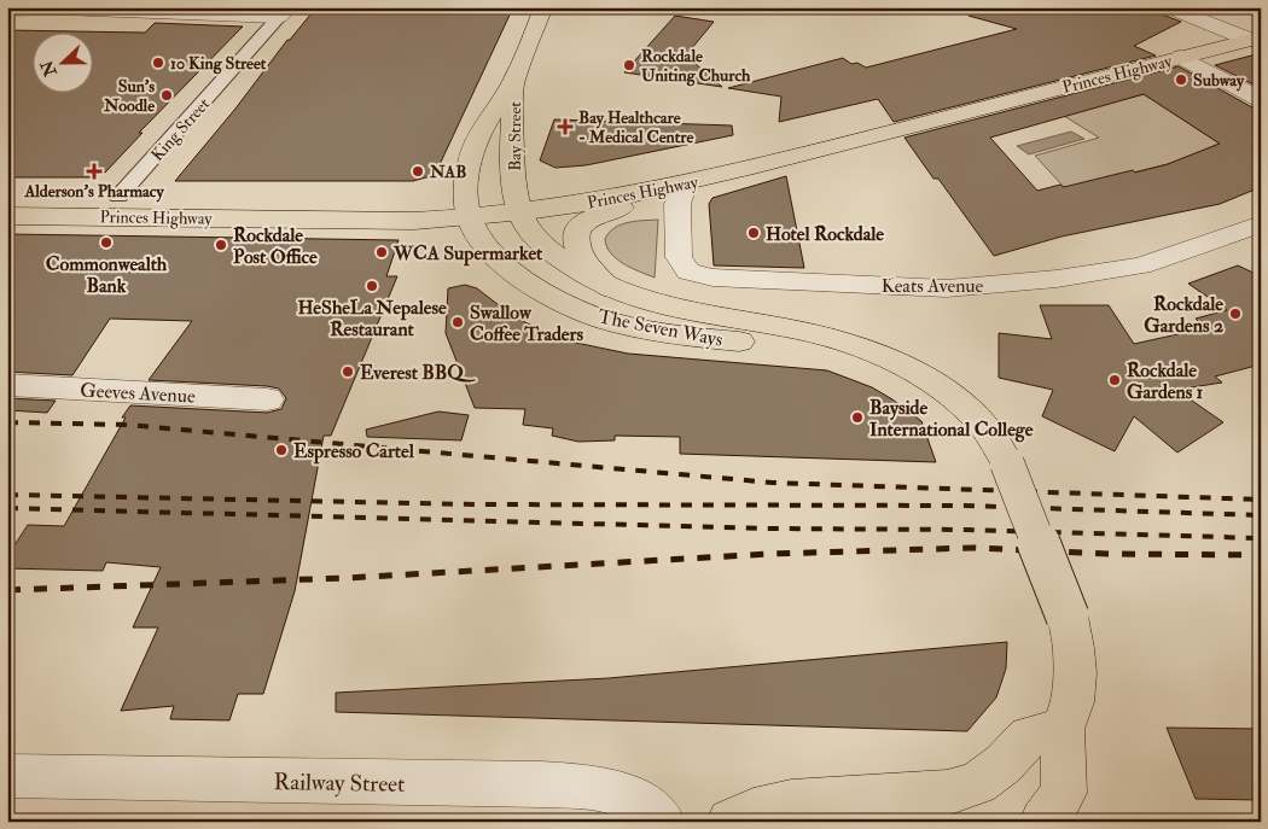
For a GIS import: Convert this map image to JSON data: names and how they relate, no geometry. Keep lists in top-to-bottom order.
{
  "streets": {
    "main road": ["Princes Highway", "Bay Street", "The Seven Ways"],
    "street": [
      "King Street",
      "Keats Avenue",
      "Geeves Avenue",
      "Railway Street"
    ]
  },
  "crossings": [
    ["Princes Highway", "King Street"],
    ["Princes Highway", "Bay Street"],
    ["Princes Highway", "Keats Avenue"],
    ["Princes Highway", "The Seven Ways"],
    ["Bay Street", "The Seven Ways"]
  ],
  "places": {
    "other": [
      "10 King Street",
      "Rockdale Uniting Church",
      "Subway",
      "Sun's Noodle",
      "NAB",
      "Hotel Rockdale",
      "Commonwealth Bank",
      "Rockdale Post Office",
      "WCA Supermarket",
      "HeSheLa Nepalese Restaurant",
      "Rockdale Gardens 2",
      "Swallow Coffee Traders",
      "Everest BBQ",
      "Rockdale Gardens 1",
      "Bayside International College",
      "Espresso Cartel"
    ],
    "health": ["Bay Healthcare - Medical Centre", "Alderson's Pharmacy"]
  },
  "north": "left"
}
